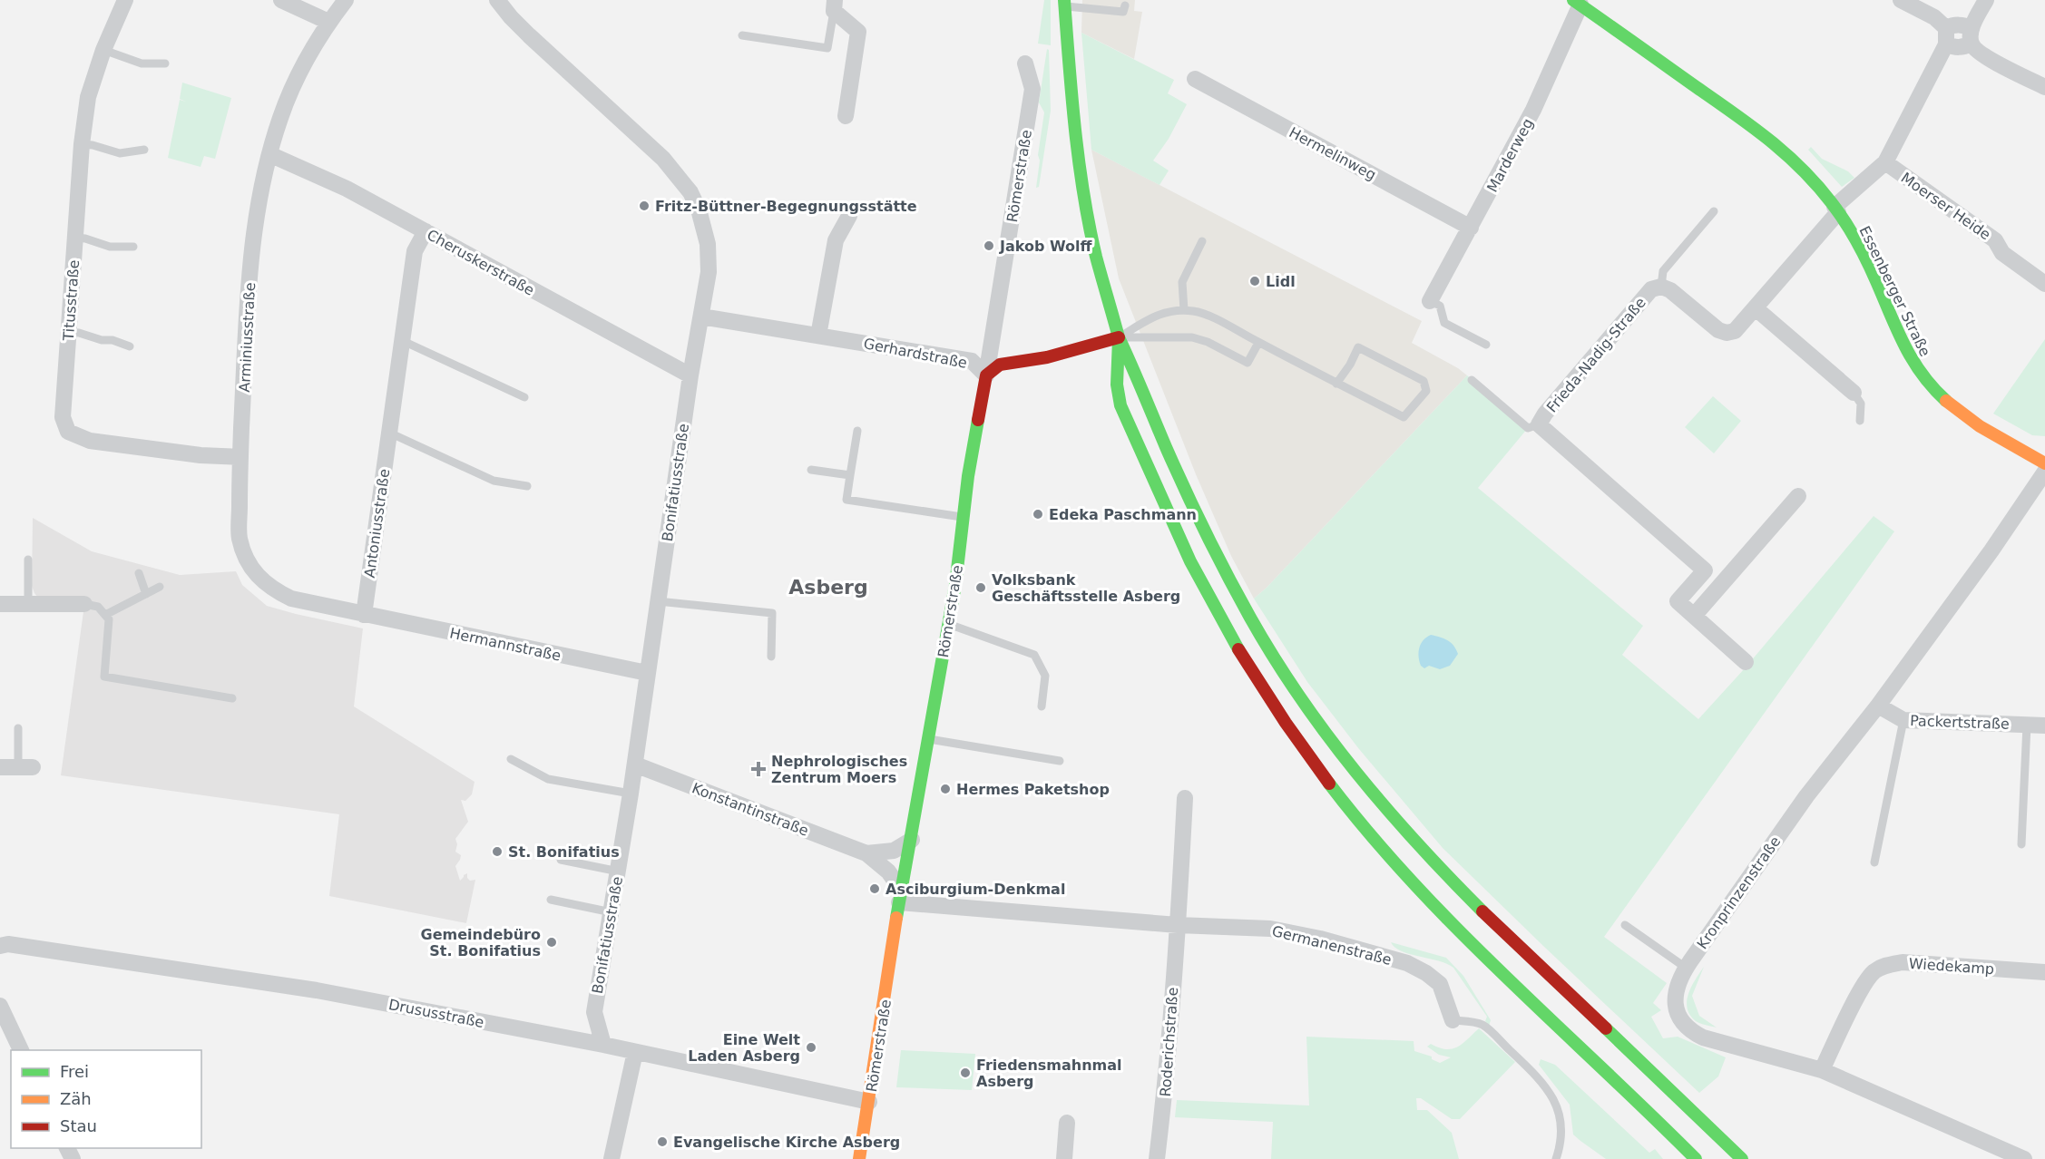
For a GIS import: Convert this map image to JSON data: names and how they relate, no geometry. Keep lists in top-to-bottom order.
{
  "streets": {
    "main road": ["Römerstraße", "Essenberger Straße", "Gerhardstraße"],
    "street": [
      "Hermelinweg",
      "Marderweg",
      "Moerser Heide",
      "Cheruskerstraße",
      "Titusstraße",
      "Arminiusstraße",
      "Frieda-Nadig-Straße",
      "Bonifatiusstraße",
      "Antoniusstraße",
      "Hermannstraße",
      "Packertstraße",
      "Konstantinstraße",
      "Kronprinzenstraße",
      "Germanenstraße",
      "Wiedekamp",
      "Drususstraße",
      "Roderichstraße"
    ]
  },
  "crossings": [
    ["Hermelinweg", "Marderweg"],
    ["Marderweg", "Essenberger Straße"],
    ["Römerstraße", "Gerhardstraße"],
    ["Römerstraße", "Konstantinstraße"],
    ["Römerstraße", "Germanenstraße"],
    ["Römerstraße", "Drususstraße"],
    ["Moerser Heide", "Essenberger Straße"],
    ["Moerser Heide", "Frieda-Nadig-Straße"],
    ["Cheruskerstraße", "Arminiusstraße"],
    ["Cheruskerstraße", "Bonifatiusstraße"],
    ["Cheruskerstraße", "Antoniusstraße"],
    ["Essenberger Straße", "Frieda-Nadig-Straße"],
    ["Titusstraße", "Arminiusstraße"],
    ["Arminiusstraße", "Antoniusstraße"],
    ["Arminiusstraße", "Hermannstraße"],
    ["Gerhardstraße", "Bonifatiusstraße"],
    ["Bonifatiusstraße", "Hermannstraße"],
    ["Bonifatiusstraße", "Konstantinstraße"],
    ["Bonifatiusstraße", "Drususstraße"],
    ["Antoniusstraße", "Hermannstraße"],
    ["Packertstraße", "Kronprinzenstraße"],
    ["Konstantinstraße", "Germanenstraße"],
    ["Kronprinzenstraße", "Wiedekamp"],
    ["Germanenstraße", "Roderichstraße"]
  ],
  "districts": ["Asberg"],
  "places": {
    "other": [
      "Fritz-Büttner-Begegnungsstätte",
      "Jakob Wolff",
      "Lidl",
      "Edeka Paschmann",
      "Volksbank Geschäftsstelle Asberg",
      "Hermes Paketshop",
      "St. Bonifatius",
      "Asciburgium-Denkmal",
      "Gemeindebüro St. Bonifatius",
      "Eine Welt Laden Asberg",
      "Friedensmahnmal Asberg",
      "Evangelische Kirche Asberg"
    ],
    "health": ["Nephrologisches Zentrum Moers"]
  },
  "legend": ["Frei", "Zäh", "Stau"]
}
